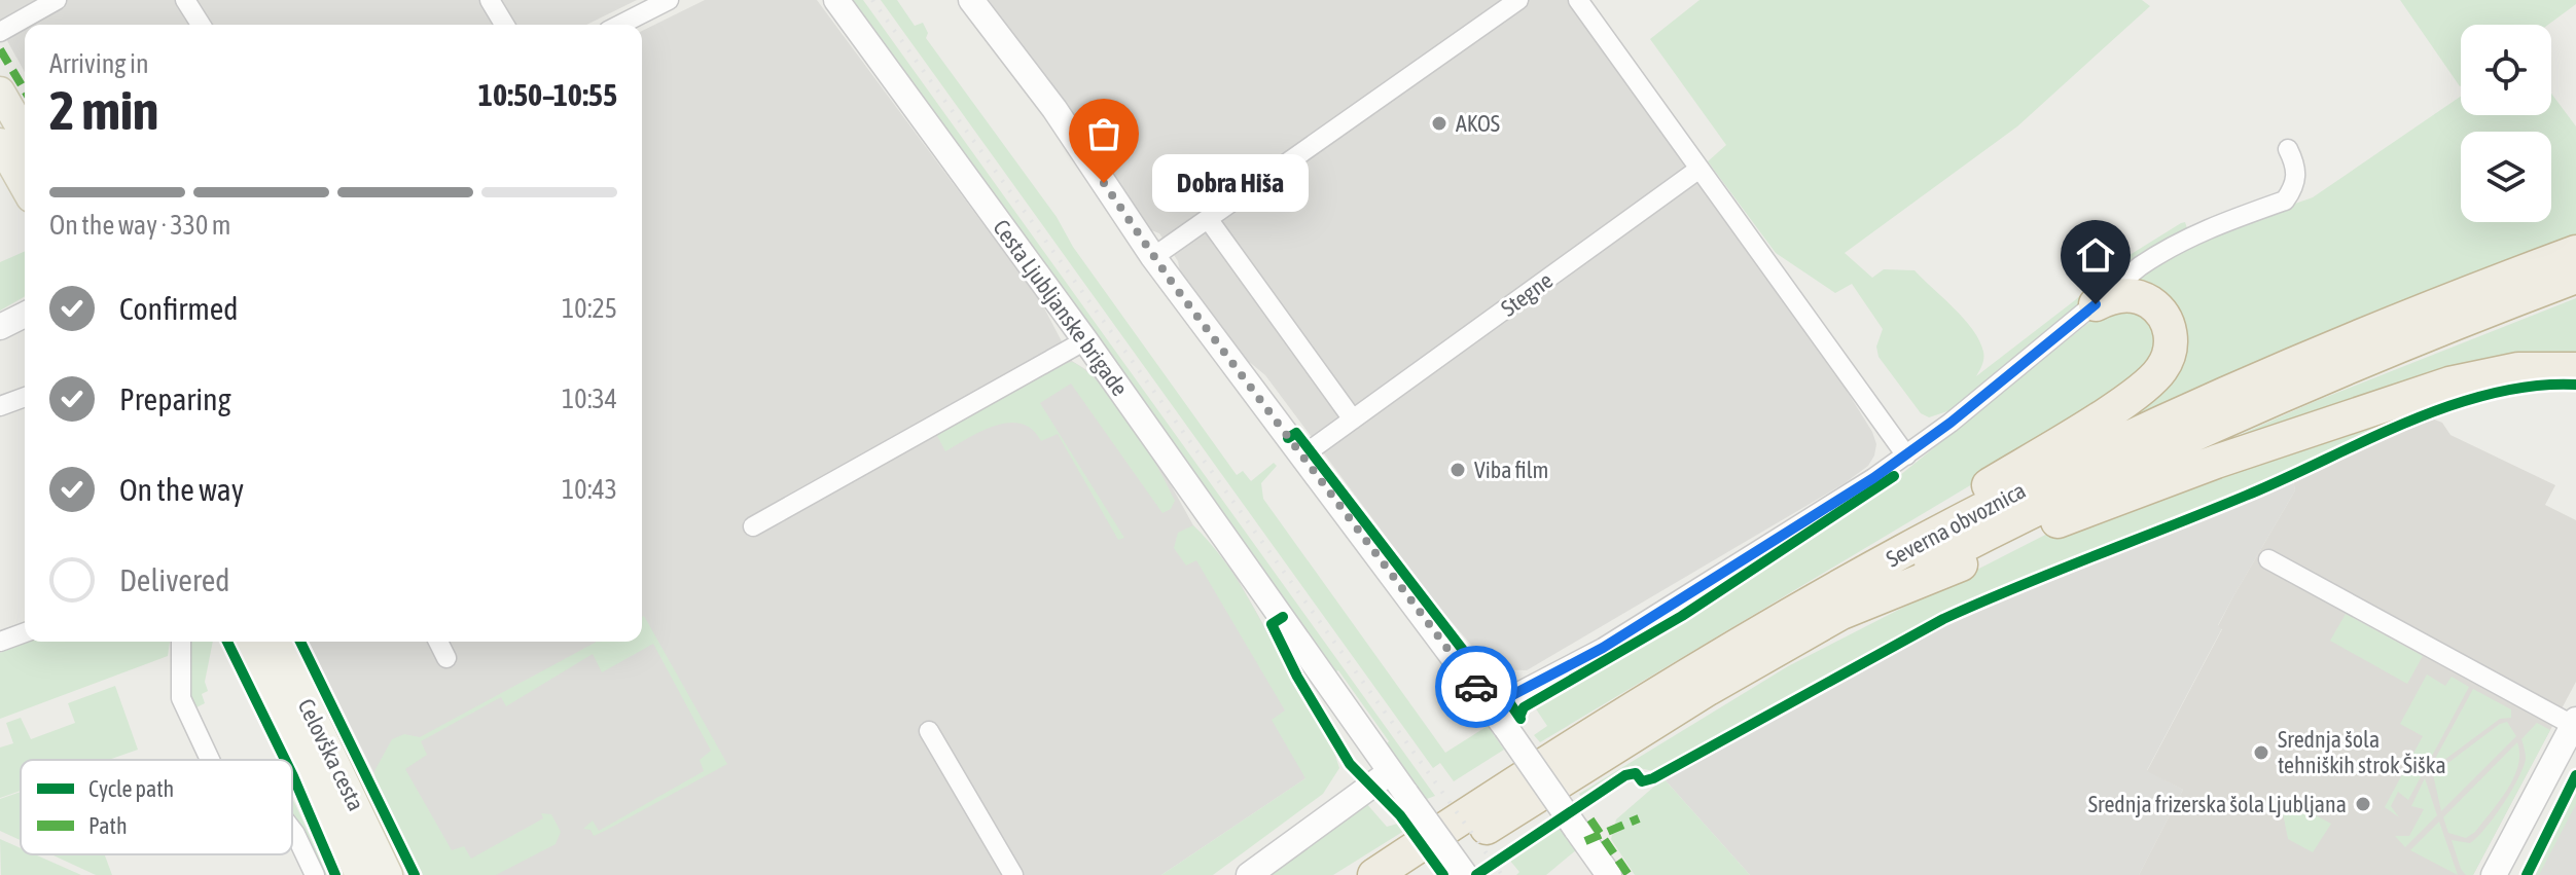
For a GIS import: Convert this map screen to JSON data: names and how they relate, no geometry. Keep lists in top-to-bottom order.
{
  "streets": {
    "highway": ["Severna obvoznica"],
    "main road": ["Celovška cesta"],
    "street": ["Stegne", "Cesta Ljubljanske brigade"]
  },
  "places": [
    "AKOS",
    "Dobra Hiša",
    "Viba film",
    "Srednja šola tehniških strok Šiška",
    "Srednja frizerska šola Ljubljana"
  ],
  "legend": ["Cycle path", "Path"],
  "page": {
    "heading": ["2 min", "Arriving in", "10:50–10:55"],
    "bubble": "Dobra Hiša",
    "bar": "On the way · 330 m",
    "list": [
      ["Confirmed", "10:25"],
      ["Preparing", "10:34"],
      ["On the way", "10:43"],
      "Delivered"
    ]
  }
}
